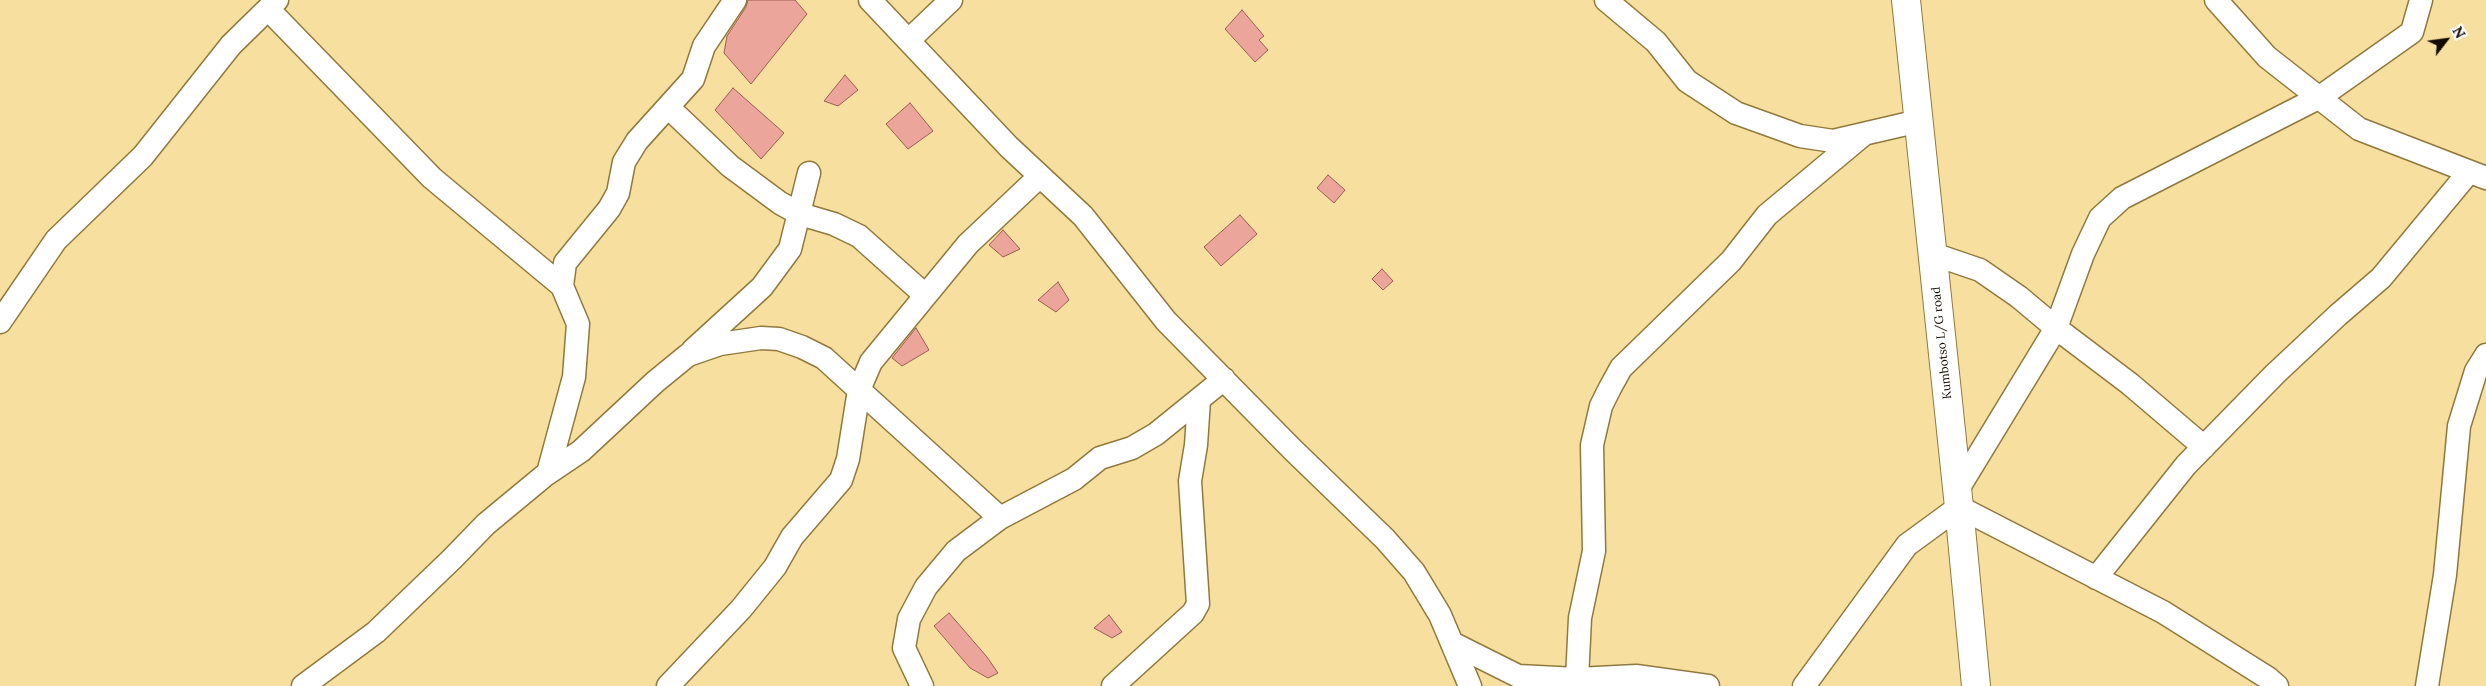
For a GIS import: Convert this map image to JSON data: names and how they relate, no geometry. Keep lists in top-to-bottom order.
{
  "streets": {
    "main road": ["Kumbotso L/G road"]
  },
  "north": "top right"
}
